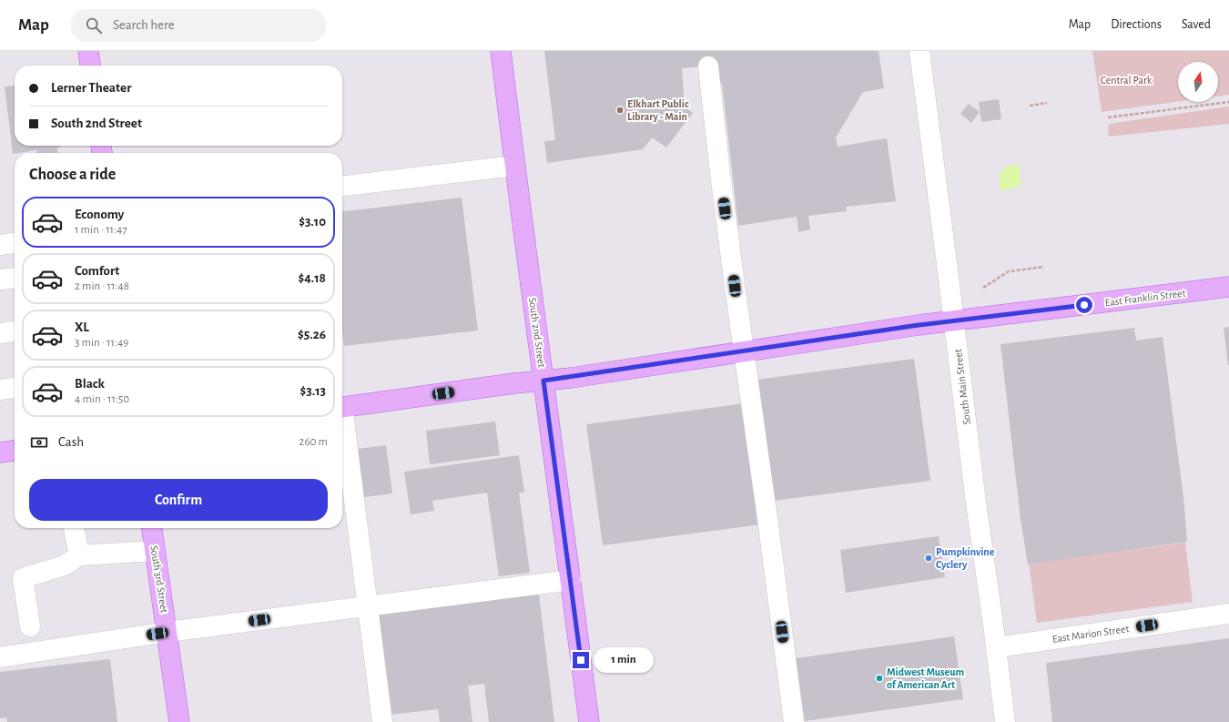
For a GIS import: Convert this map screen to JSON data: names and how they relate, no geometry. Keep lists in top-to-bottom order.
{
  "streets": {
    "main road": ["East Franklin Street", "South 2nd Street", "South 3rd Street"],
    "street": ["South Main Street", "East Marion Street"]
  },
  "crossings": [
    ["East Franklin Street", "South 2nd Street"],
    ["East Franklin Street", "South Main Street"],
    ["South Main Street", "East Marion Street"]
  ],
  "parks": ["Central Park"],
  "places": ["Elkhart Public Library - Main", "Pumpkinvine Cyclery", "Midwest Museum of American Art"],
  "north": "top",
  "page": {
    "header": "Map",
    "search": "Search here",
    "nav": ["Map", "Directions", "Saved"],
    "banner": ["Lerner Theater", "South 2nd Street"],
    "heading": "Choose a ride",
    "list": [
      {
        "name": "Economy",
        "note": "1 min · 11:47",
        "value": "$3.10"
      },
      {
        "name": "Comfort",
        "note": "2 min · 11:48",
        "value": "$4.18"
      },
      {
        "name": "XL",
        "note": "3 min · 11:49",
        "value": "$5.26"
      },
      {
        "name": "Black",
        "note": "4 min · 11:50",
        "value": "$3.13"
      }
    ],
    "pay": ["Cash", "260 m"],
    "buttons": "Confirm",
    "bubble": "1 min"
  }
}
